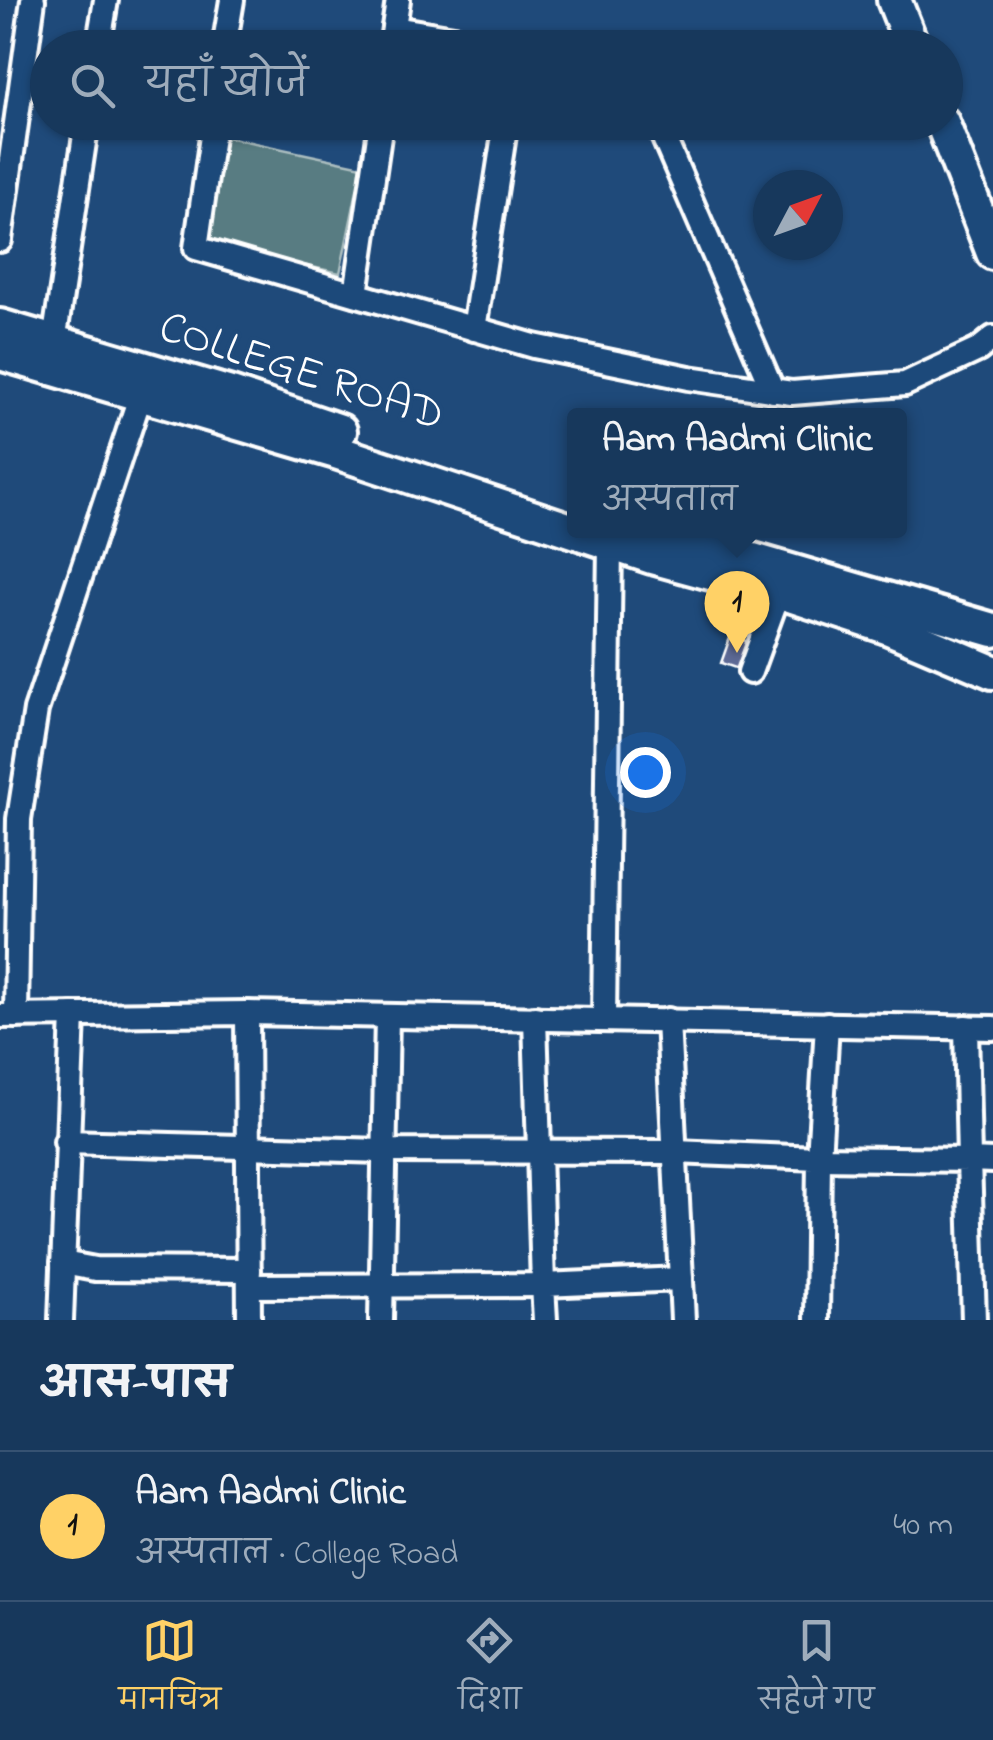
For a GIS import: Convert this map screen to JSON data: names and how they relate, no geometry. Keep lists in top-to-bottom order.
{
  "streets": {
    "street": ["COLLEGE ROAD"]
  },
  "north": "top right",
  "page": {
    "search": "यहाँ खोजें",
    "popup": ["Aam Aadmi Clinic", "अस्पताल"],
    "pins": "1",
    "heading": "आस-पास",
    "list": [
      {
        "mark": "1",
        "name": "Aam Aadmi Clinic",
        "note": "अस्पताल · College Road",
        "value": "40 m"
      }
    ],
    "nav": ["मानचित्र", "दिशा", "सहेजे गए"]
  }
}
